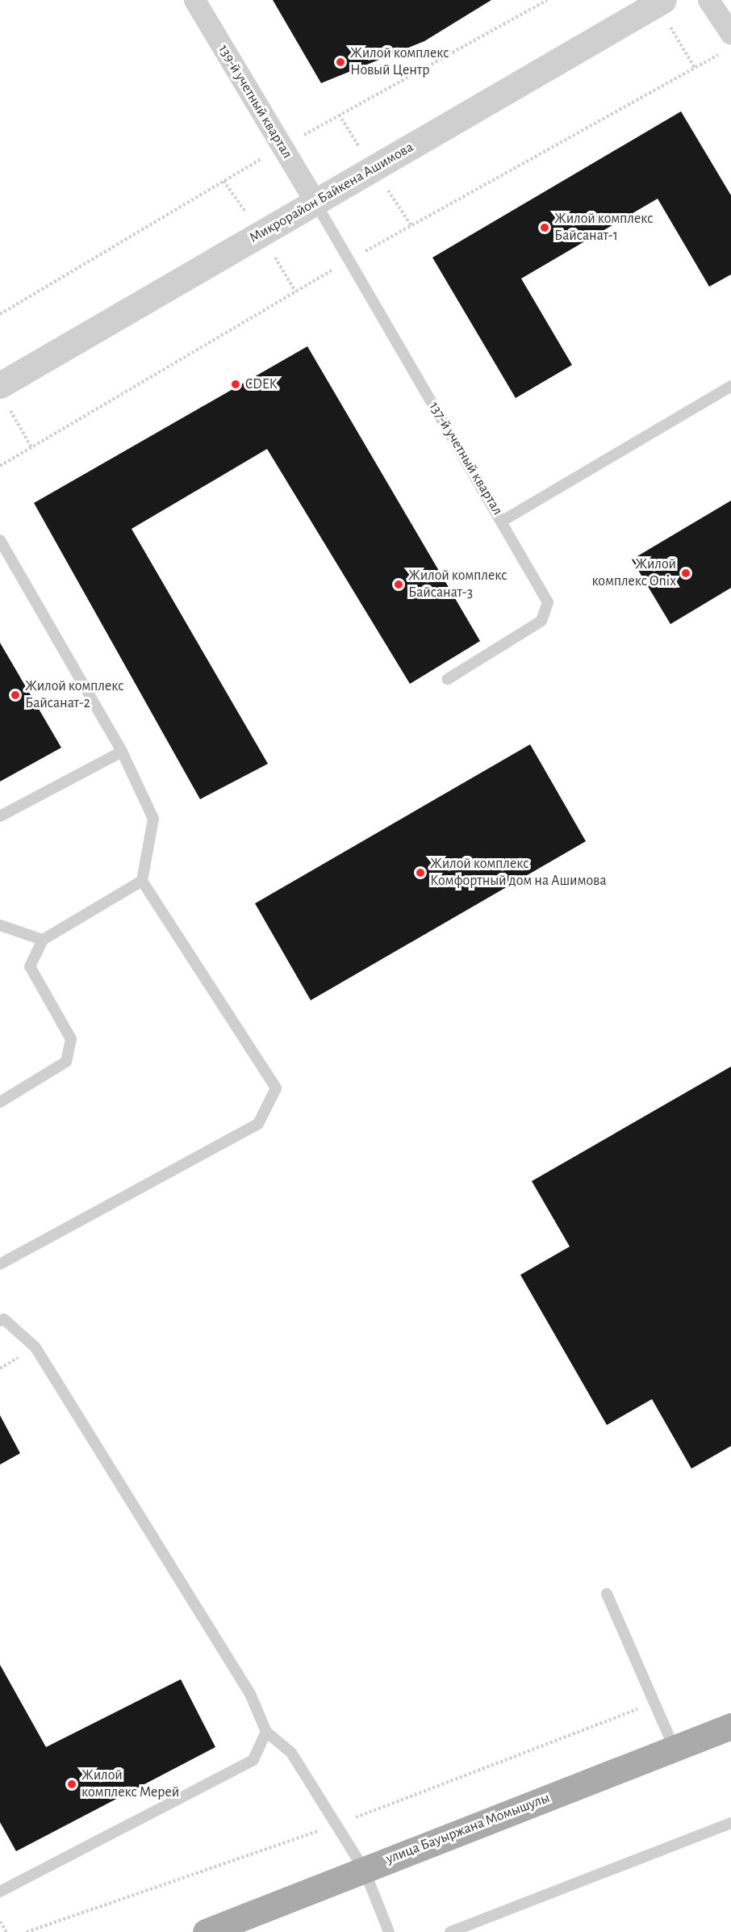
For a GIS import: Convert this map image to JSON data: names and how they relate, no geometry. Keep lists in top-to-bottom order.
{
  "streets": {
    "main road": ["улица Бауыржана Момышулы"],
    "street": ["139-й учетный квартал", "Микрорайон Байкена Ашимова"],
    "lane": ["137-й учетный квартал"]
  },
  "crossings": [
    ["139-й учетный квартал", "Микрорайон Байкена Ашимова"],
    ["139-й учетный квартал", "137-й учетный квартал"],
    ["Микрорайон Байкена Ашимова", "137-й учетный квартал"]
  ],
  "places": [
    "Жилой комплекс Новый Центр",
    "Жилой комплекс Байсанат-1",
    "CDEK",
    "Жилой комплекс Onix",
    "Жилой комплекс Байсанат-3",
    "Жилой комплекс Байсанат-2",
    "Жилой комплекс Комфортный дом на Ашимова",
    "Жилой комплекс Мерей"
  ]
}
